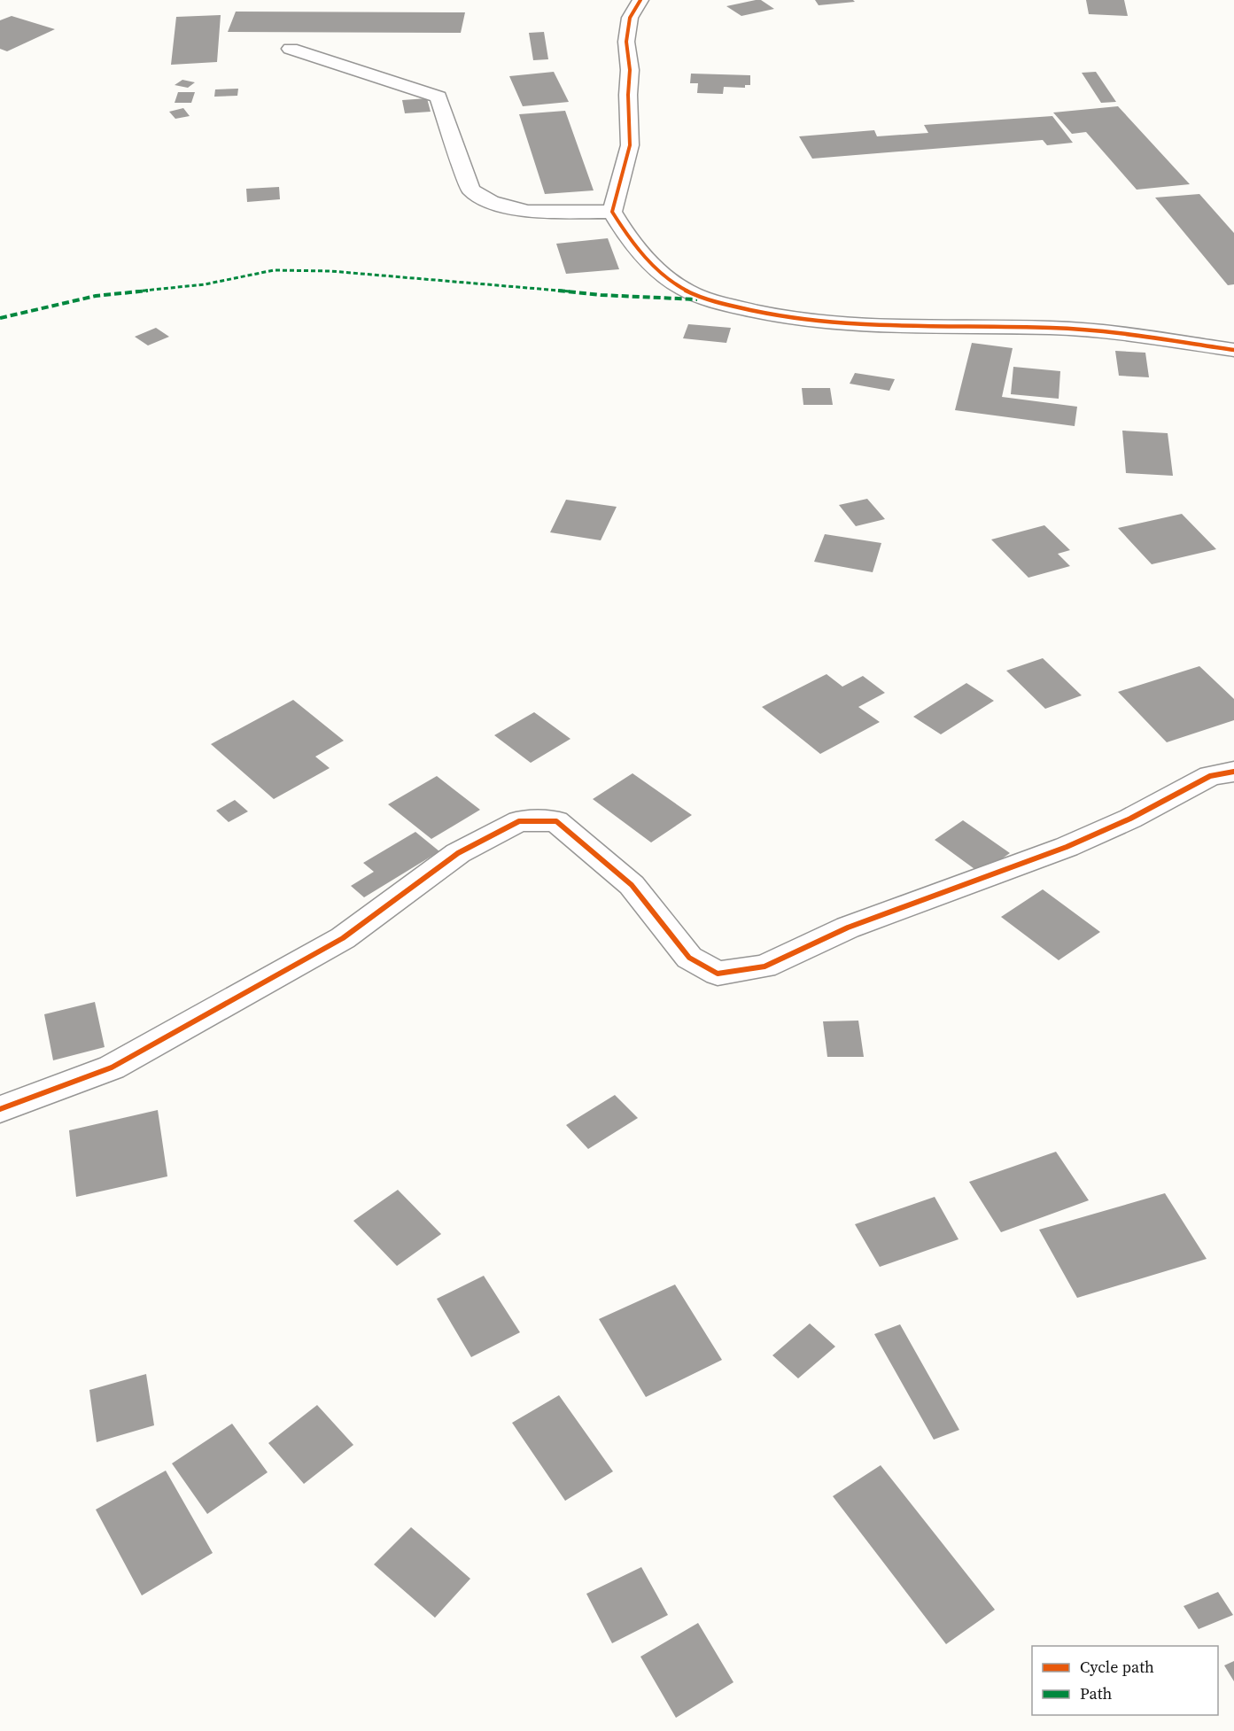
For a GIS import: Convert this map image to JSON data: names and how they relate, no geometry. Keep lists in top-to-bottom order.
{
  "legend": ["Cycle path", "Path"]
}
